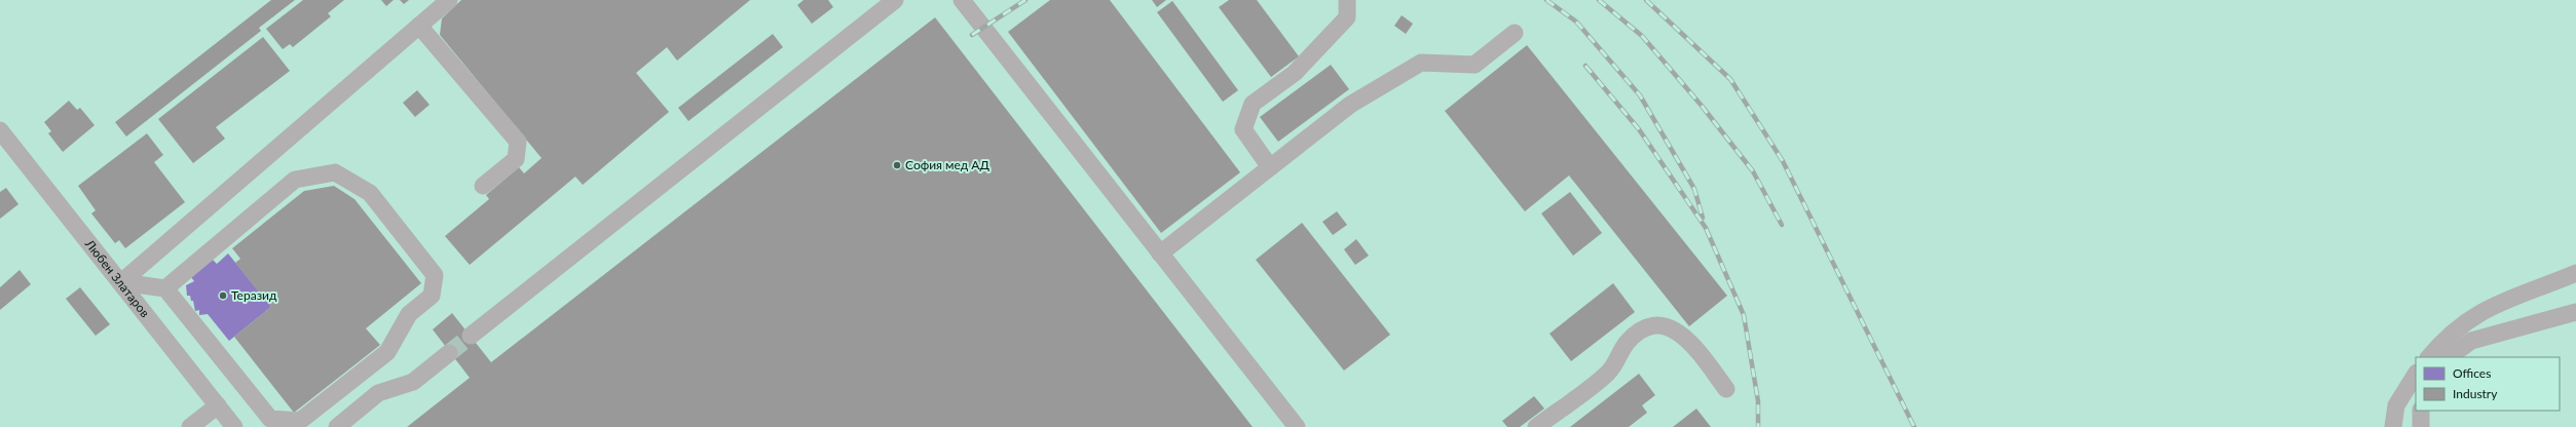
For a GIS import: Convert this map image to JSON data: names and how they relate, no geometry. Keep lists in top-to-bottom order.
{
  "streets": {
    "street": ["Любен Златаров"]
  },
  "places": ["София мед АД", "Теразид"],
  "legend": ["Offices", "Industry"]
}
